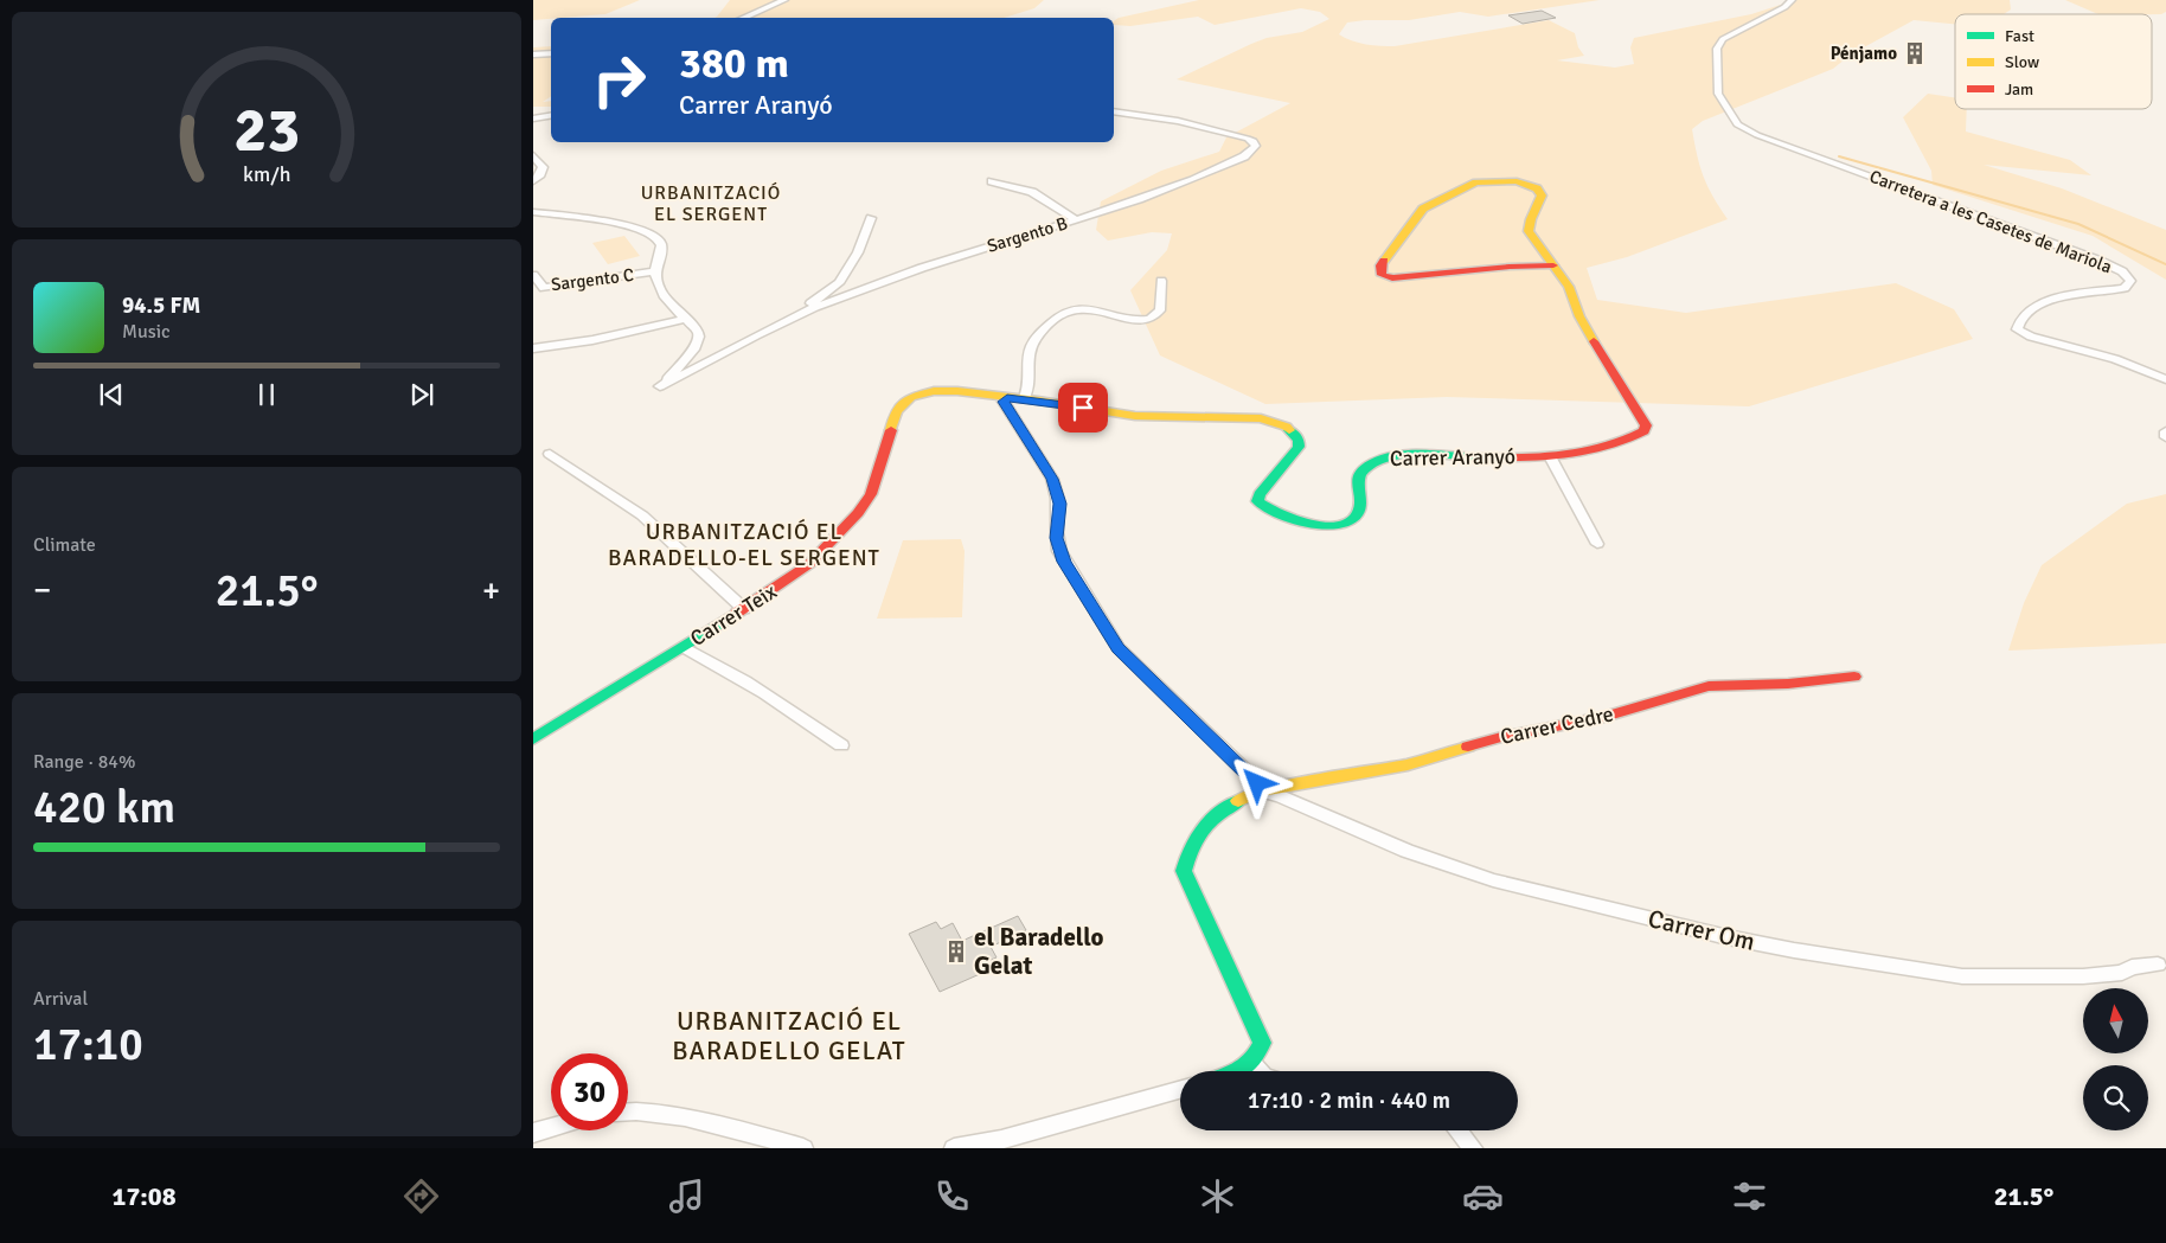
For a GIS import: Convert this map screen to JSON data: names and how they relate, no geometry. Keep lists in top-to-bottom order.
{
  "streets": {
    "street": [
      "Carretera a les Casetes de Mariola",
      "Sargento B",
      "Sargento C",
      "Carrer Aranyó",
      "Carrer Teix",
      "Carrer Cedre",
      "Carrer Om"
    ]
  },
  "crossings": [
    ["Carrer Aranyó", "Carrer Teix"],
    ["Carrer Cedre", "Carrer Om"]
  ],
  "districts": ["URBANITZACIÓ EL SERGENT", "URBANITZACIÓ EL BARADELLO-EL SERGENT", "URBANITZACIÓ EL BARADELLO GELAT"],
  "places": {
    "building": ["Pénjamo", "el Baradello Gelat"]
  },
  "legend": ["Fast", "Slow", "Jam"],
  "north": "top",
  "page": {
    "turn": ["380 m", "Carrer Aranyó"],
    "song": ["94.5 FM", "Music"],
    "tile": [
      "Climate",
      ["Range · 84%", "420 km"],
      ["Arrival", "17:10"]
    ],
    "heat": ["−", "21.5°", "+"],
    "limit": "30",
    "trip": "17:10 · 2 min · 440 m",
    "tabs": ["17:08", "21.5°"],
    "gauge": ["23", "km/h"]
  }
}
